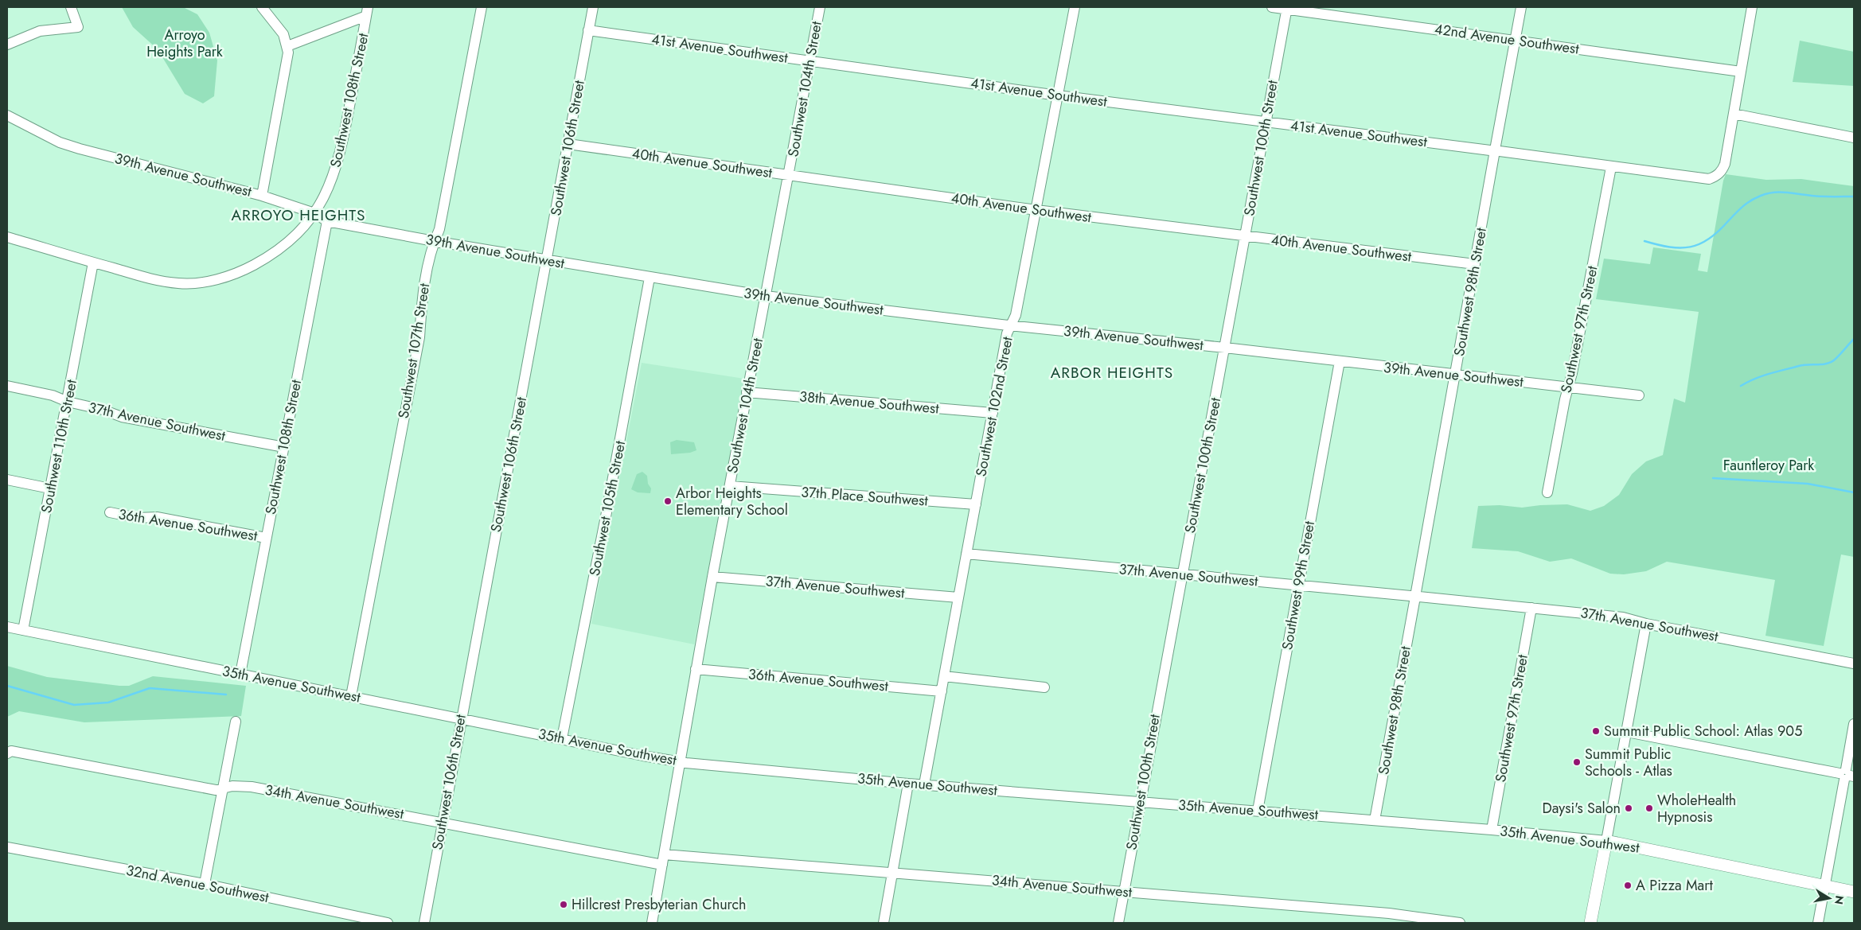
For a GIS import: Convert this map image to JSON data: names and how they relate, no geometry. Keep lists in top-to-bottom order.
{
  "streets": {
    "main road": ["35th Avenue Southwest"],
    "street": [
      "42nd Avenue Southwest",
      "41st Avenue Southwest",
      "Southwest 104th Street",
      "Southwest 108th Street",
      "Southwest 106th Street",
      "Southwest 100th Street",
      "40th Avenue Southwest",
      "39th Avenue Southwest",
      "Southwest 98th Street",
      "Southwest 97th Street",
      "Southwest 107th Street",
      "38th Avenue Southwest",
      "Southwest 102nd Street",
      "37th Avenue Southwest",
      "Southwest 110th Street",
      "37th Place Southwest",
      "Southwest 105th Street",
      "36th Avenue Southwest",
      "Southwest 99th Street",
      "34th Avenue Southwest",
      "32nd Avenue Southwest"
    ]
  },
  "crossings": [
    ["42nd Avenue Southwest", "Southwest 100th Street"],
    ["42nd Avenue Southwest", "Southwest 98th Street"],
    ["41st Avenue Southwest", "Southwest 104th Street"],
    ["41st Avenue Southwest", "Southwest 106th Street"],
    ["41st Avenue Southwest", "Southwest 100th Street"],
    ["41st Avenue Southwest", "Southwest 98th Street"],
    ["41st Avenue Southwest", "Southwest 97th Street"],
    ["41st Avenue Southwest", "Southwest 102nd Street"],
    ["Southwest 104th Street", "40th Avenue Southwest"],
    ["Southwest 104th Street", "39th Avenue Southwest"],
    ["Southwest 104th Street", "38th Avenue Southwest"],
    ["Southwest 104th Street", "37th Avenue Southwest"],
    ["Southwest 104th Street", "37th Place Southwest"],
    ["Southwest 104th Street", "36th Avenue Southwest"],
    ["Southwest 104th Street", "35th Avenue Southwest"],
    ["Southwest 104th Street", "34th Avenue Southwest"],
    ["Southwest 108th Street", "39th Avenue Southwest"],
    ["Southwest 108th Street", "37th Avenue Southwest"],
    ["Southwest 108th Street", "Southwest 110th Street"],
    ["Southwest 108th Street", "36th Avenue Southwest"],
    ["Southwest 108th Street", "35th Avenue Southwest"],
    ["Southwest 106th Street", "40th Avenue Southwest"],
    ["Southwest 106th Street", "39th Avenue Southwest"],
    ["Southwest 106th Street", "35th Avenue Southwest"],
    ["Southwest 106th Street", "34th Avenue Southwest"],
    ["Southwest 100th Street", "40th Avenue Southwest"],
    ["Southwest 100th Street", "39th Avenue Southwest"],
    ["Southwest 100th Street", "37th Avenue Southwest"],
    ["Southwest 100th Street", "35th Avenue Southwest"],
    ["Southwest 100th Street", "34th Avenue Southwest"],
    ["40th Avenue Southwest", "Southwest 98th Street"],
    ["40th Avenue Southwest", "Southwest 102nd Street"],
    ["39th Avenue Southwest", "Southwest 98th Street"],
    ["39th Avenue Southwest", "Southwest 97th Street"],
    ["39th Avenue Southwest", "Southwest 107th Street"],
    ["39th Avenue Southwest", "Southwest 102nd Street"],
    ["39th Avenue Southwest", "Southwest 105th Street"],
    ["39th Avenue Southwest", "Southwest 99th Street"],
    ["Southwest 98th Street", "37th Avenue Southwest"],
    ["Southwest 98th Street", "35th Avenue Southwest"],
    ["Southwest 97th Street", "37th Avenue Southwest"],
    ["Southwest 97th Street", "35th Avenue Southwest"],
    ["Southwest 107th Street", "35th Avenue Southwest"],
    ["38th Avenue Southwest", "Southwest 102nd Street"],
    ["Southwest 102nd Street", "37th Avenue Southwest"],
    ["Southwest 102nd Street", "37th Place Southwest"],
    ["Southwest 102nd Street", "36th Avenue Southwest"],
    ["Southwest 102nd Street", "35th Avenue Southwest"],
    ["37th Avenue Southwest", "Southwest 110th Street"],
    ["37th Avenue Southwest", "Southwest 99th Street"],
    ["Southwest 110th Street", "35th Avenue Southwest"],
    ["Southwest 105th Street", "35th Avenue Southwest"],
    ["Southwest 99th Street", "35th Avenue Southwest"]
  ],
  "districts": ["ARROYO HEIGHTS", "ARBOR HEIGHTS"],
  "parks": ["Arroyo Heights Park", "Fauntleroy Park"],
  "places": [
    "Arbor Heights Elementary School",
    "Summit Public School: Atlas 905",
    "Summit Public Schools - Atlas",
    "Daysi's Salon",
    "WholeHealth Hypnosis",
    "A Pizza Mart",
    "Hillcrest Presbyterian Church"
  ],
  "north": "right"
}
